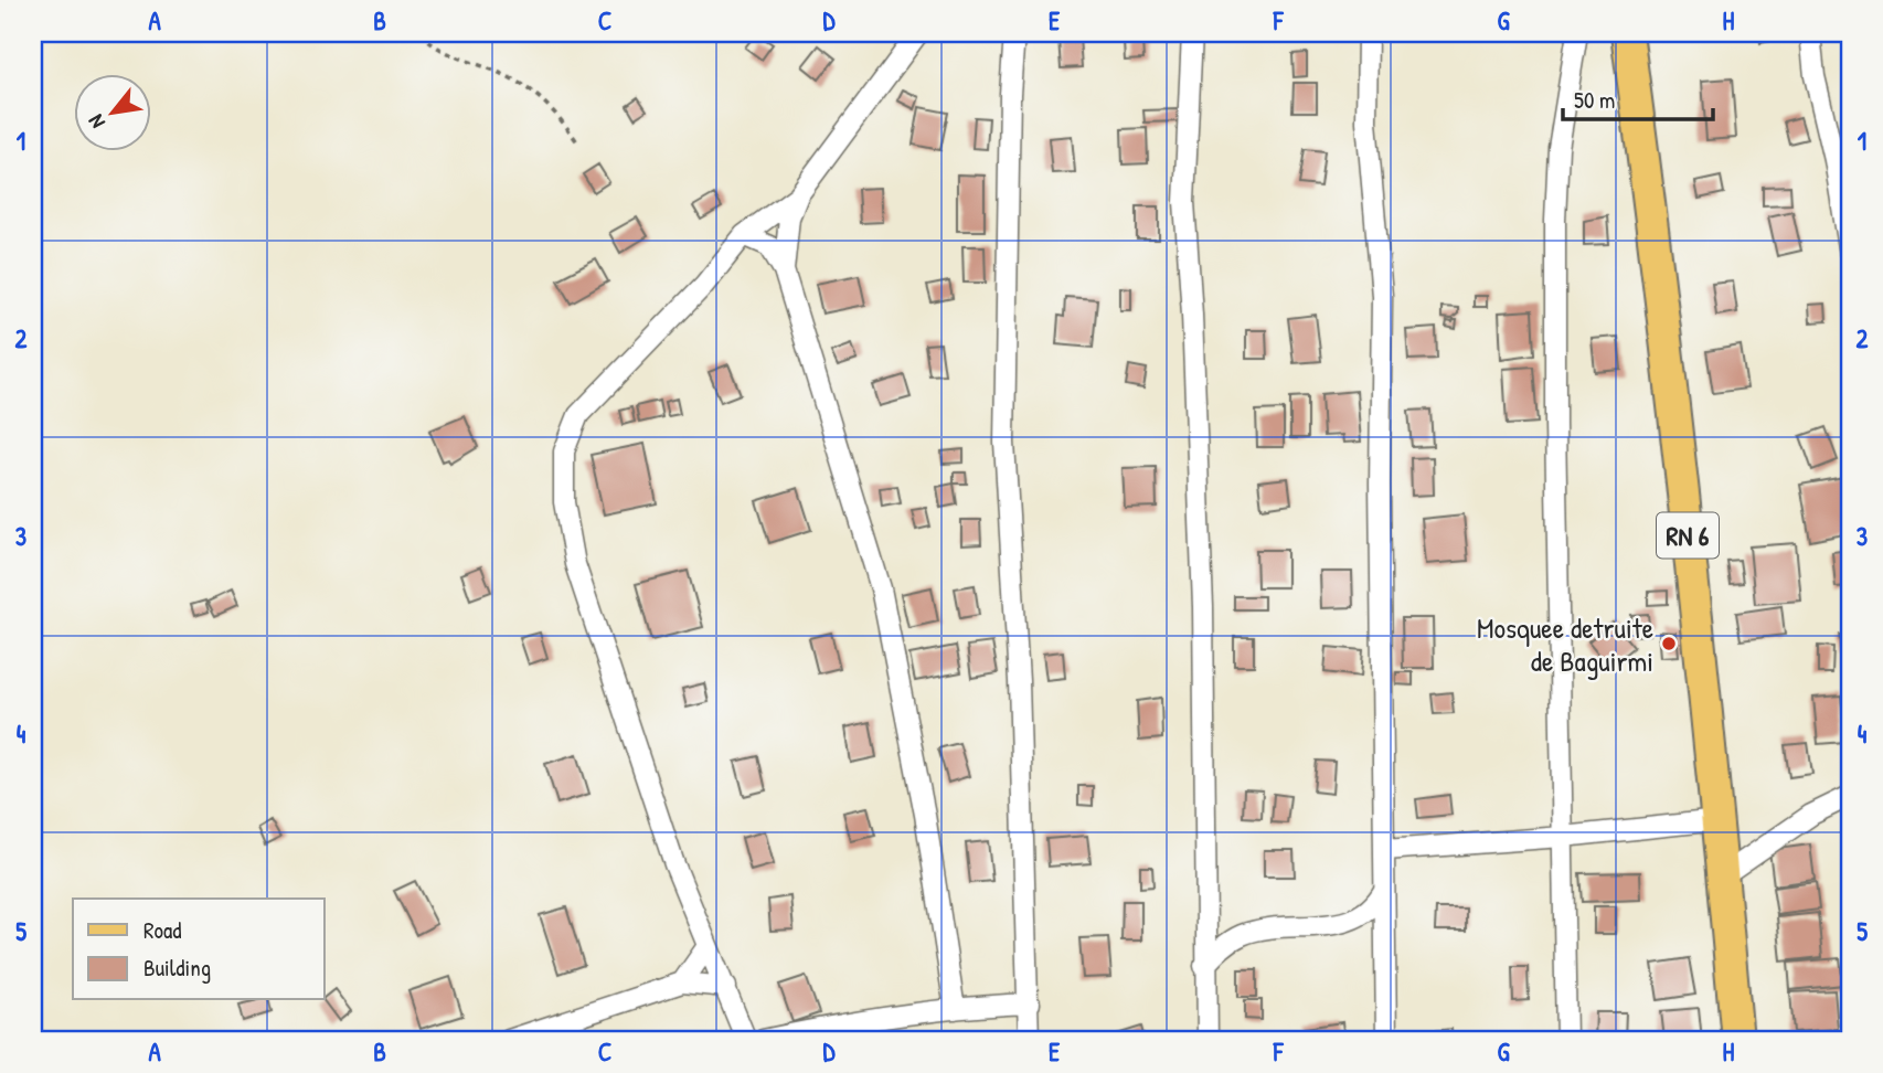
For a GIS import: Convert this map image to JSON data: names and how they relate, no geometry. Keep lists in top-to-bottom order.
{
  "streets": {
    "main road": ["RN 6"]
  },
  "places": ["Mosquee detruite de Baguirmi"],
  "legend": ["Road", "Building"],
  "scale_bar": "50 m",
  "north": "bottom left",
  "grid": {
    "columns": [
      "A",
      "B",
      "C",
      "D",
      "E",
      "F",
      "G",
      "H"
    ],
    "rows": [
      "1",
      "2",
      "3",
      "4",
      "5"
    ]
  }
}
